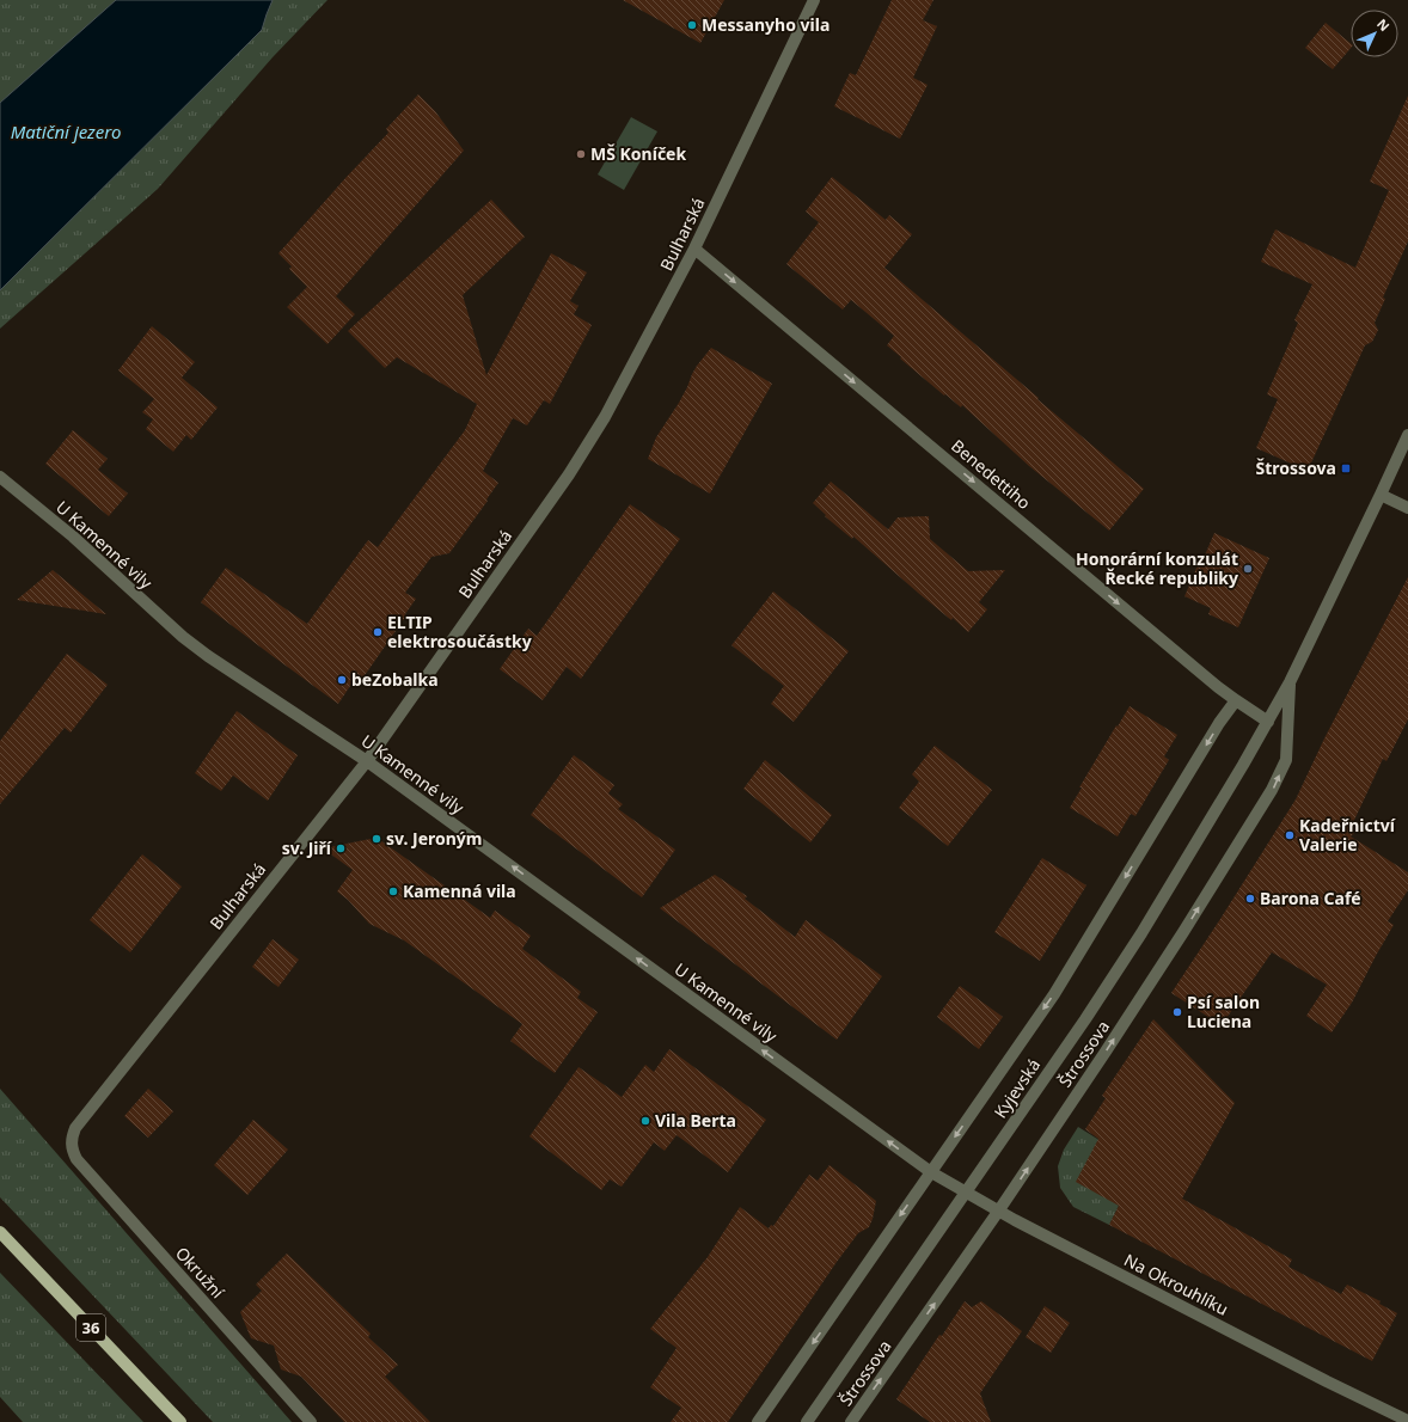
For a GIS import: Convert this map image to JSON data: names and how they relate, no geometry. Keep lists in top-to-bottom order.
{
  "streets": {
    "main road": ["36"],
    "street": [
      "Bulharská",
      "Benedettiho",
      "U Kamenné vily",
      "Štrossova",
      "Kyjevská",
      "Okružní",
      "Na Okrouhlíku"
    ]
  },
  "crossings": [
    ["Bulharská", "Benedettiho"],
    ["Bulharská", "U Kamenné vily"],
    ["Bulharská", "Okružní"],
    ["Benedettiho", "Štrossova"],
    ["U Kamenné vily", "Na Okrouhlíku"],
    ["Štrossova", "Kyjevská"],
    ["Štrossova", "Na Okrouhlíku"]
  ],
  "one_way": ["Benedettiho", "U Kamenné vily"],
  "water": ["Matiční jezero"],
  "places": {
    "other": [
      "Messanyho vila",
      "MŠ Koníček",
      "Honorární konzulát Řecké republiky",
      "ELTIP elektrosoučástky",
      "beZobalka",
      "Kadeřnictví Valerie",
      "sv. Jeroným",
      "sv. Jiří",
      "Kamenná vila",
      "Barona Café",
      "Psí salon Luciena",
      "Vila Berta"
    ],
    "transit": ["Štrossova"]
  },
  "north": "top right"
}
